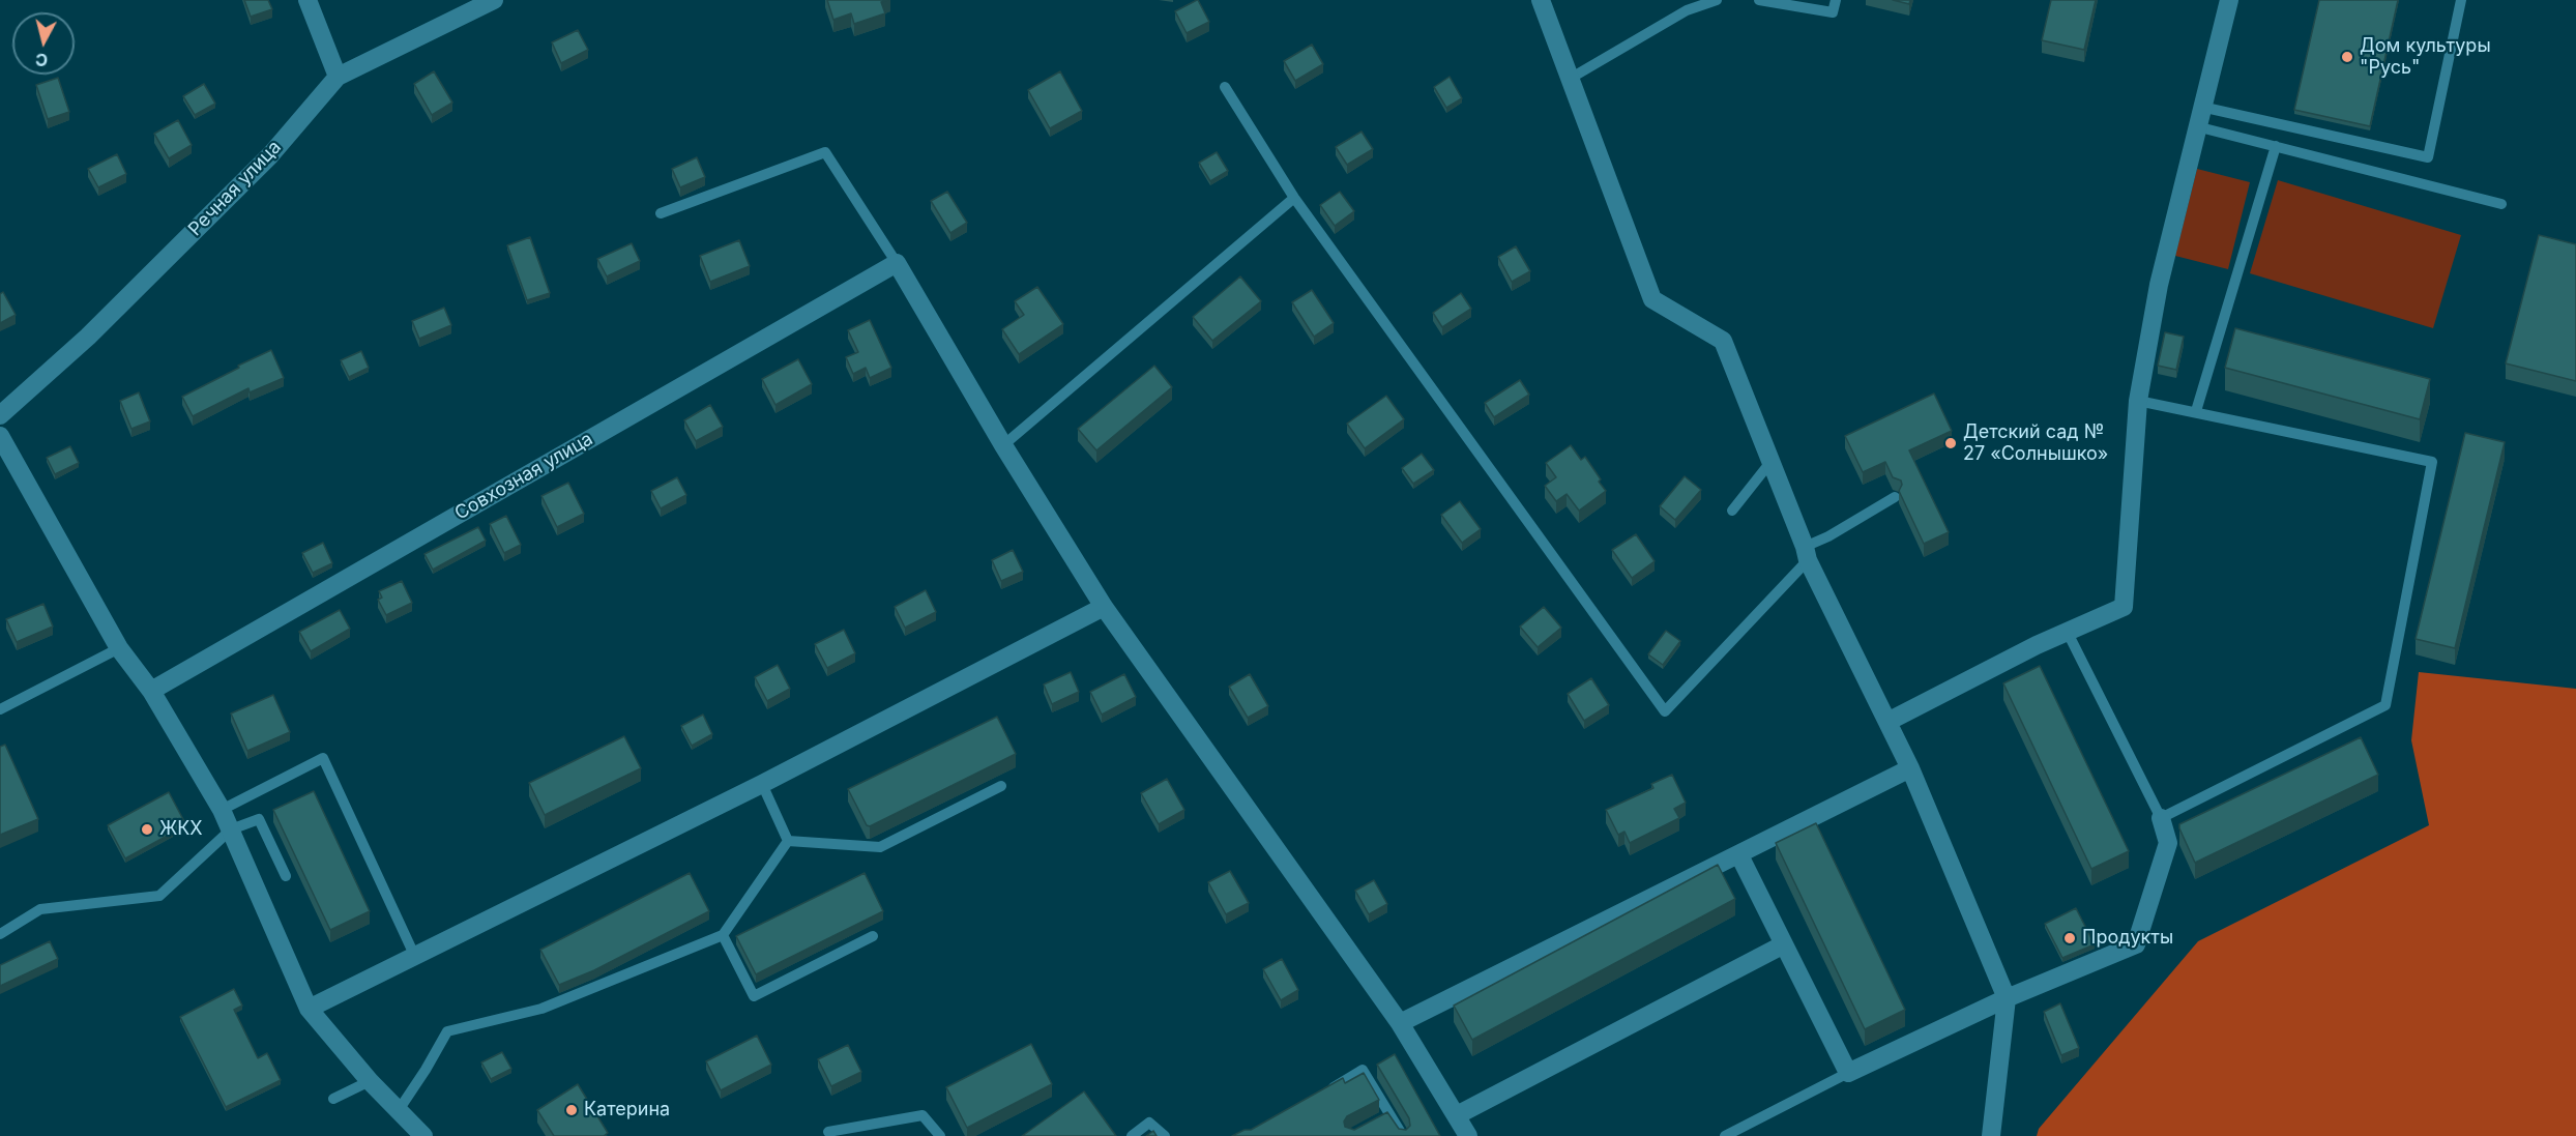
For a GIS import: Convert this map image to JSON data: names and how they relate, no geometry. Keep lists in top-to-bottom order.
{
  "streets": {
    "street": ["Речная улица", "Совхозная улица"]
  },
  "places": [
    "Дом культуры \"Русь\"",
    "Детский сад № 27 «Солнышко»",
    "ЖКХ",
    "Продукты",
    "Катерина"
  ],
  "north": "bottom"
}
